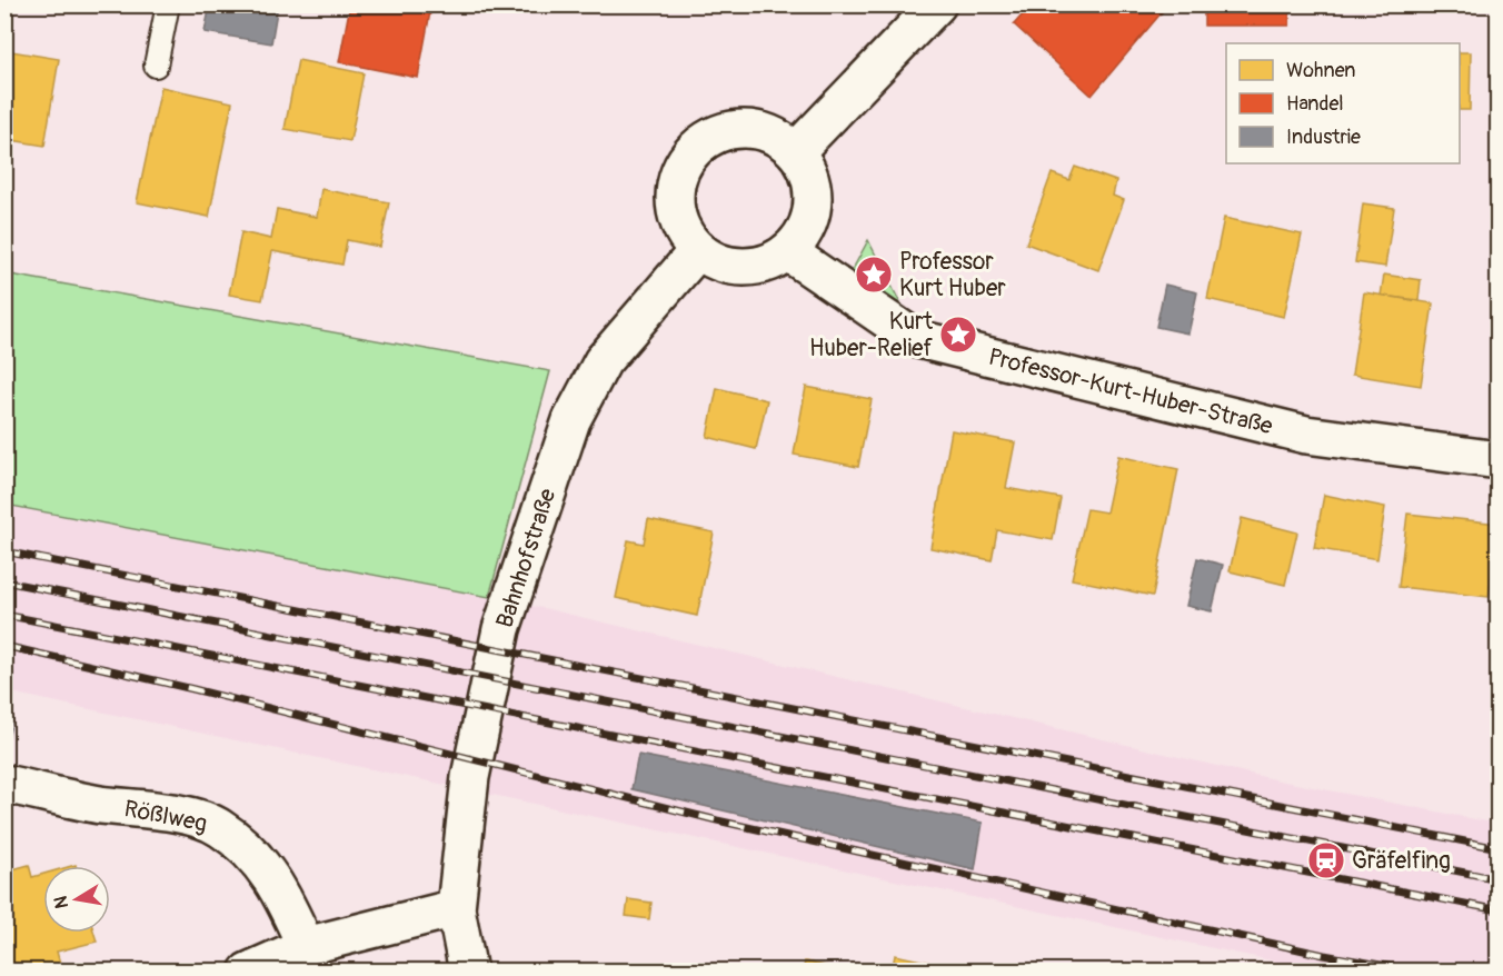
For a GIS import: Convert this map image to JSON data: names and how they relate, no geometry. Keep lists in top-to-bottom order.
{
  "streets": {
    "street": ["Professor-Kurt-Huber-Straße", "Bahnhofstraße", "Rößlweg"]
  },
  "crossings": [
    ["Professor-Kurt-Huber-Straße", "Bahnhofstraße"]
  ],
  "places": {
    "place": ["Professor Kurt Huber", "Kurt Huber-Relief"],
    "station": ["Gräfelfing"]
  },
  "legend": ["Wohnen", "Handel", "Industrie"],
  "north": "left"
}
